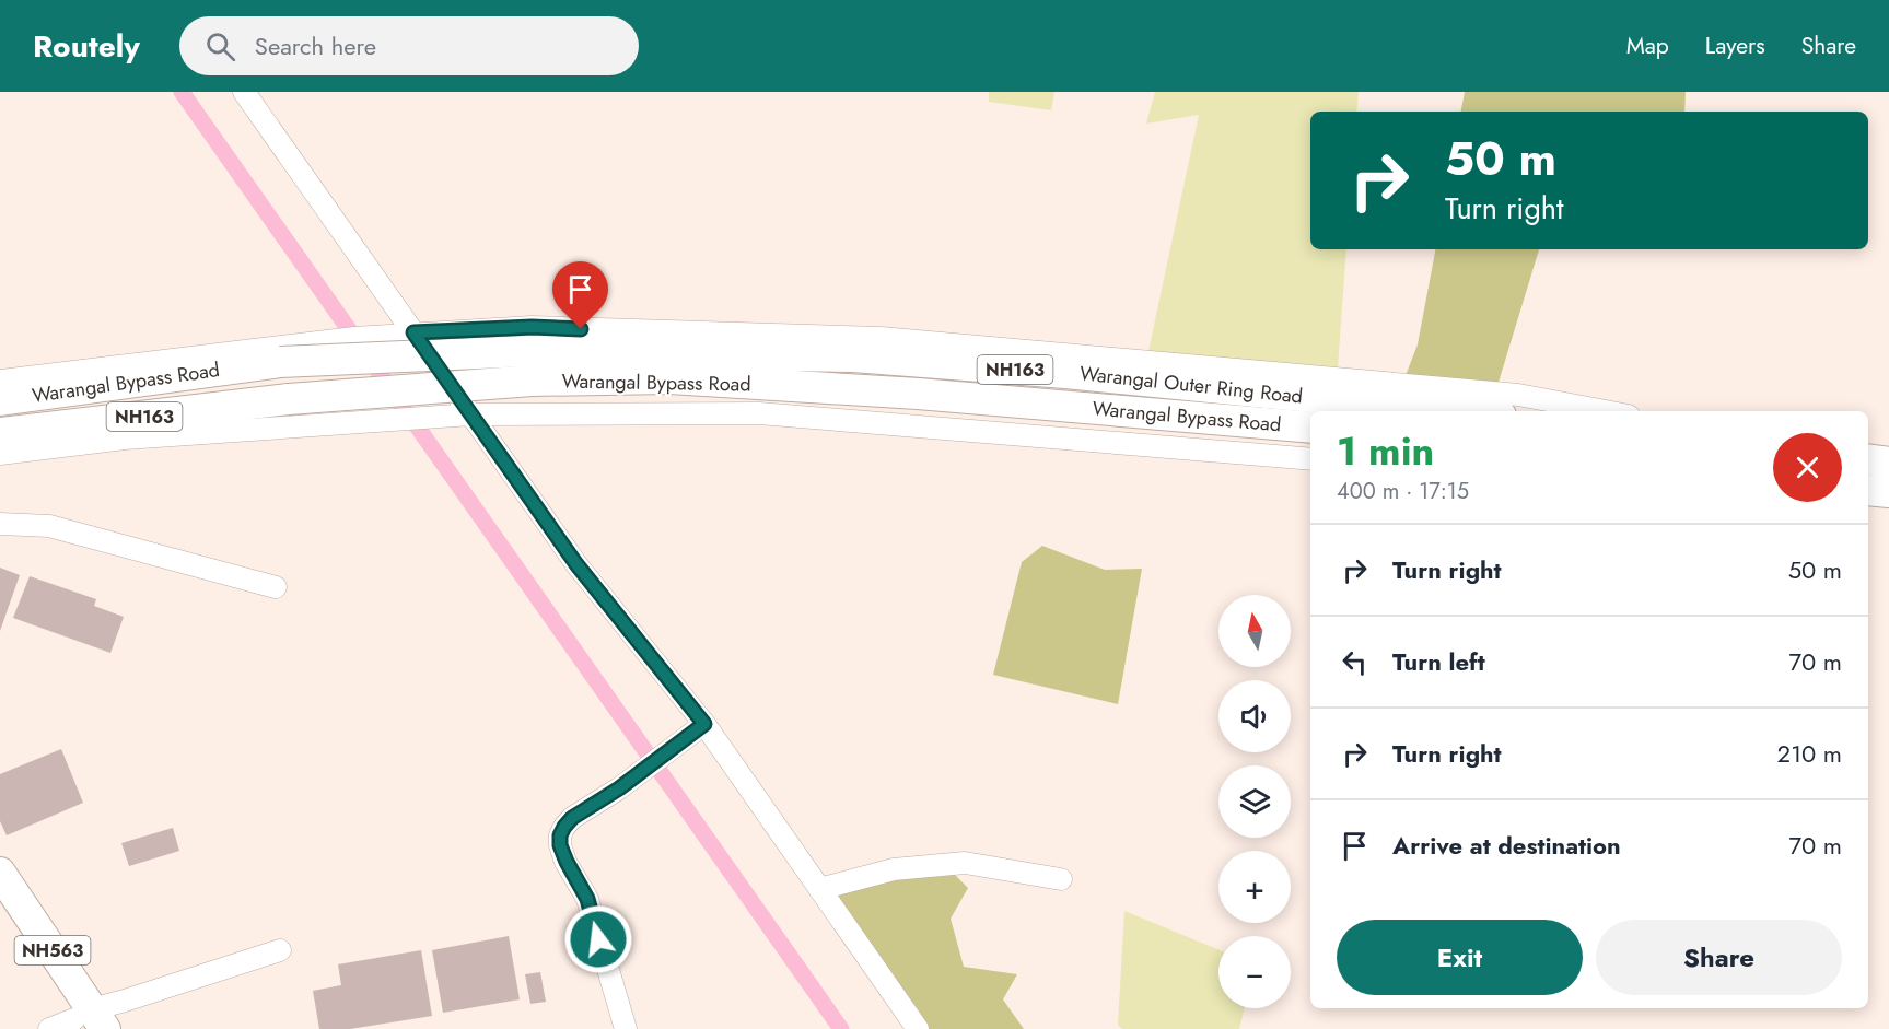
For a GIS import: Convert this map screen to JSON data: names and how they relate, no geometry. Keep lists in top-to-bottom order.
{
  "streets": {
    "highway": [
      "NH163",
      "Warangal Bypass Road",
      "Warangal Outer Ring Road",
      "NH563"
    ]
  },
  "crossings": [
    ["Warangal Bypass Road", "Warangal Outer Ring Road"]
  ],
  "north": "top",
  "page": {
    "header": "Routely",
    "search": "Search here",
    "nav": ["Map", "Layers", "Share"],
    "turn": ["50 m", "Turn right"],
    "heading": ["1 min", "400 m · 17:15"],
    "list": [
      {
        "name": "Turn right",
        "value": "50 m"
      },
      {
        "name": "Turn left",
        "value": "70 m"
      },
      {
        "name": "Turn right",
        "value": "210 m"
      },
      {
        "name": "Arrive at destination",
        "value": "70 m"
      }
    ],
    "map_buttons": ["+", "−"],
    "buttons": ["Exit", "Share"]
  }
}
